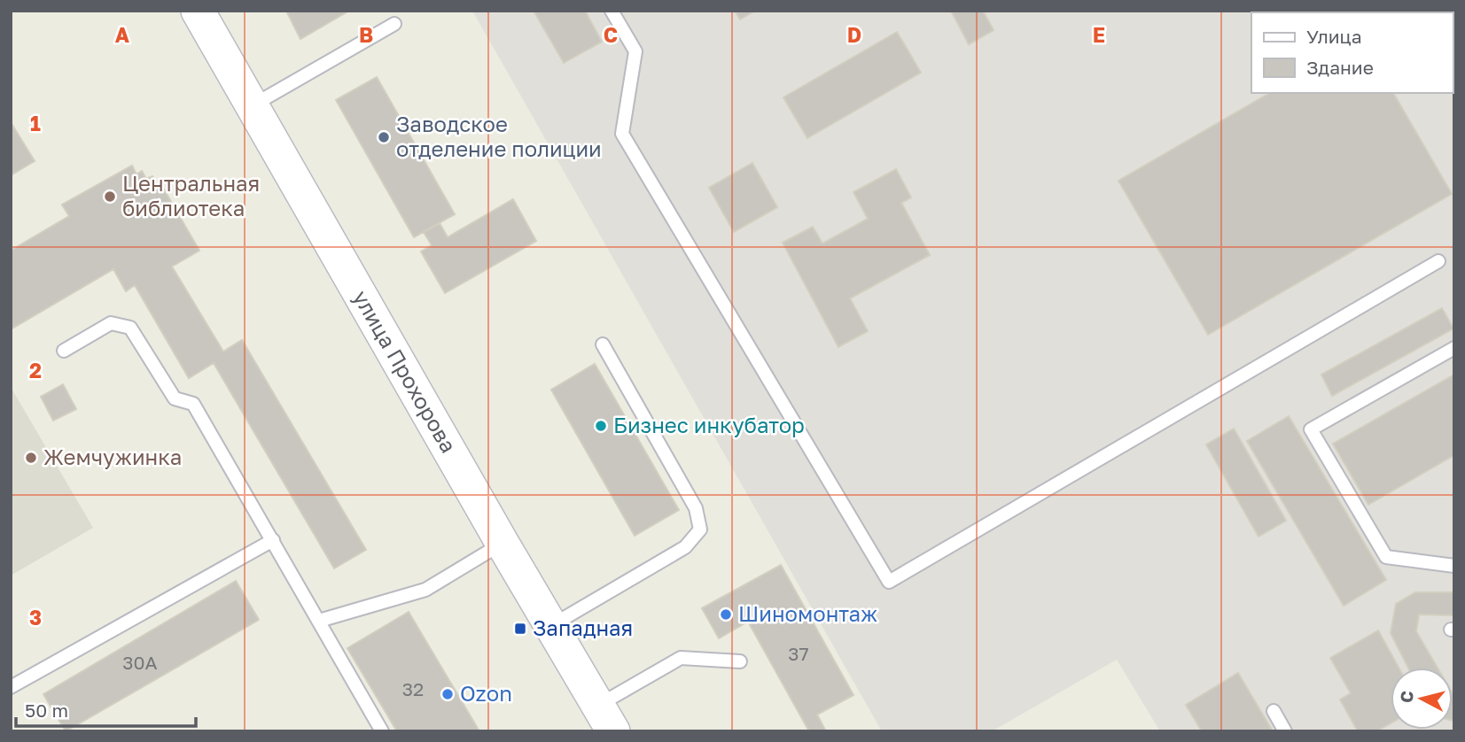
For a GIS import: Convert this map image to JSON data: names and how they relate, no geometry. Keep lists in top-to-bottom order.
{
  "streets": {
    "street": ["улица Прохорова"]
  },
  "places": {
    "other": [
      "Заводское отделение полиции",
      "Центральная библиотека",
      "Бизнес инкубатор",
      "Жемчужинка",
      "Шиномонтаж",
      "Ozon"
    ],
    "transit": ["Западная"]
  },
  "house_numbers": ["37", "30А", "32"],
  "legend": ["Улица", "Здание"],
  "scale_bar": "50 m",
  "north": "left",
  "grid": {
    "columns": [
      "A",
      "B",
      "C",
      "D",
      "E"
    ],
    "rows": ["1", "2", "3"]
  }
}
